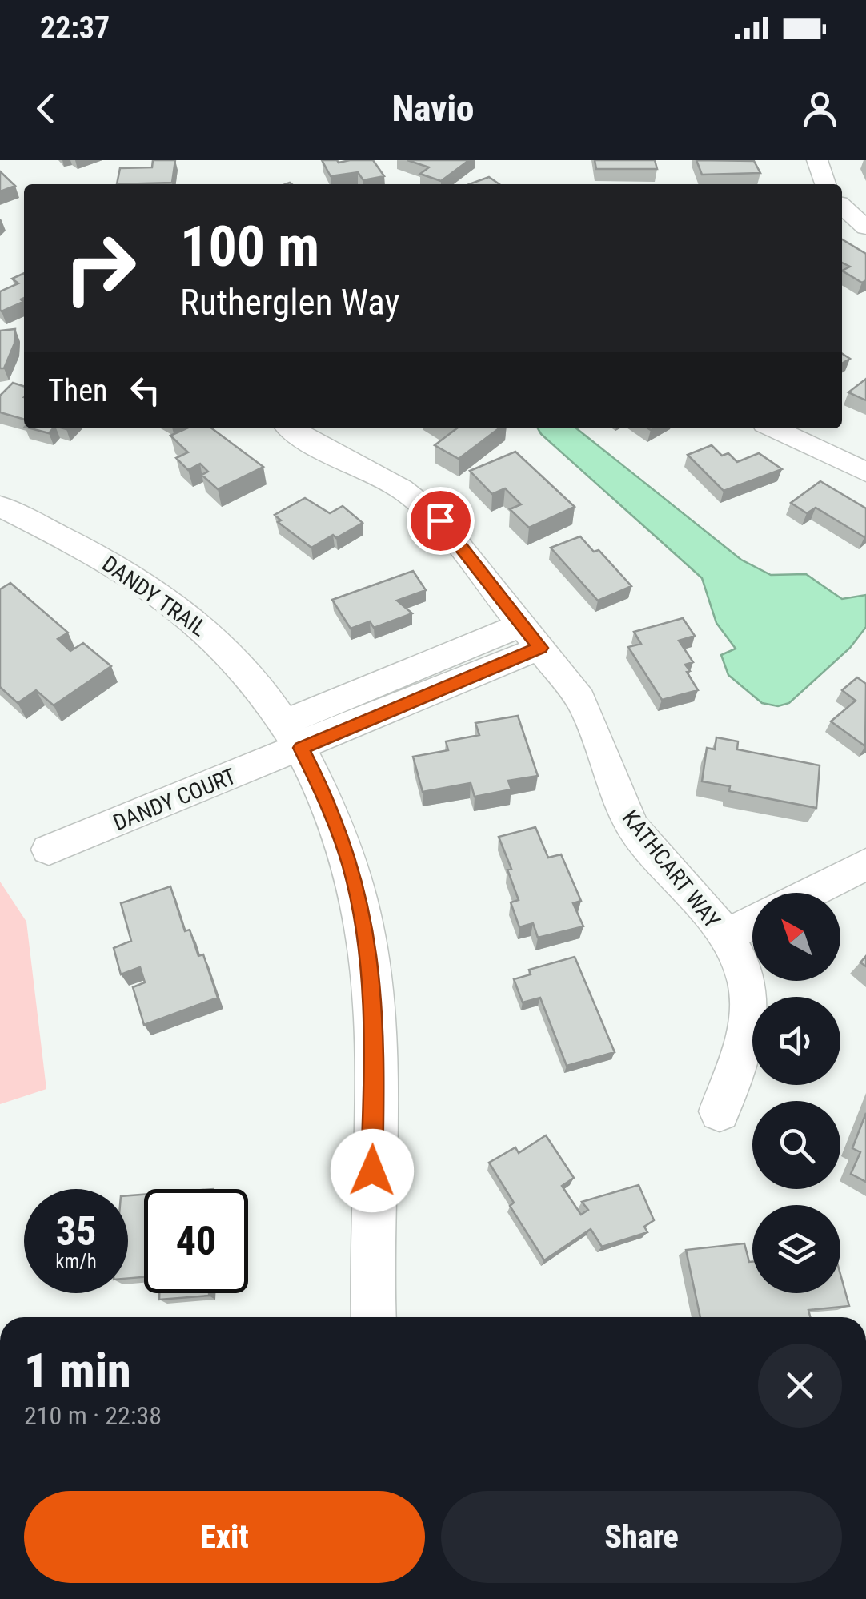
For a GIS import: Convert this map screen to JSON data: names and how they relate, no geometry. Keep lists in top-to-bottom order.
{
  "streets": {
    "street": ["DANDY TRAIL", "DANDY COURT", "KATHCART WAY"]
  },
  "crossings": [
    ["DANDY TRAIL", "DANDY COURT"],
    ["DANDY COURT", "KATHCART WAY"]
  ],
  "north": "top left",
  "page": {
    "status": "22:37",
    "header": "Navio",
    "turn": ["100 m", "Rutherglen Way"],
    "then": "Then",
    "speed": "35 km/h",
    "limit": "40",
    "heading": ["1 min", "210 m · 22:38"],
    "buttons": ["Exit", "Share"]
  }
}
